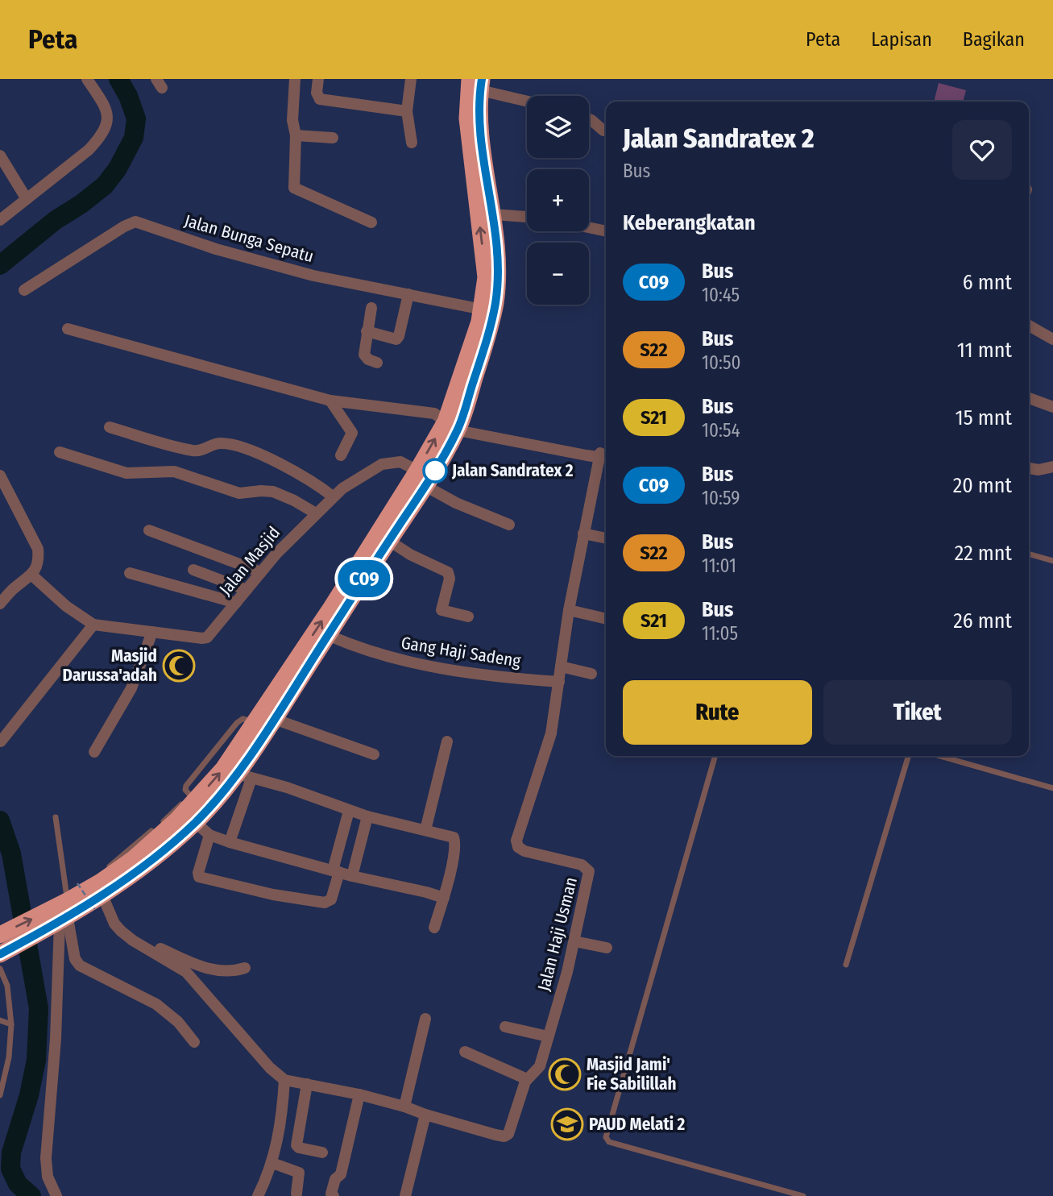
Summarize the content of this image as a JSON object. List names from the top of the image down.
{
  "streets": {
    "street": [
      "Jalan Bunga Sepatu",
      "Jalan Masjid",
      "Gang Haji Sadeng",
      "Jalan Haji Usman"
    ]
  },
  "crossings": [
    ["Gang Haji Sadeng", "Jalan Haji Usman"]
  ],
  "places": {
    "other": ["Jalan Sandratex 2"],
    "mosque": ["Masjid Darussa'adah", "Masjid Jami' Fie Sabilillah"],
    "school or university": ["PAUD Melati 2"]
  },
  "lines": ["bus line C09"],
  "page": {
    "header": "Peta",
    "nav": ["Peta", "Lapisan", "Bagikan"],
    "on_map": "C09",
    "map_buttons": ["+", "−"],
    "heading": [
      ["Jalan Sandratex 2", "Bus"],
      "Keberangkatan"
    ],
    "list": [
      {
        "mark": "C09",
        "name": "Bus",
        "note": "10:45",
        "value": "6 mnt"
      },
      {
        "mark": "S22",
        "name": "Bus",
        "note": "10:50",
        "value": "11 mnt"
      },
      {
        "mark": "S21",
        "name": "Bus",
        "note": "10:54",
        "value": "15 mnt"
      },
      {
        "mark": "C09",
        "name": "Bus",
        "note": "10:59",
        "value": "20 mnt"
      },
      {
        "mark": "S22",
        "name": "Bus",
        "note": "11:01",
        "value": "22 mnt"
      },
      {
        "mark": "S21",
        "name": "Bus",
        "note": "11:05",
        "value": "26 mnt"
      }
    ],
    "buttons": ["Rute", "Tiket"]
  }
}
